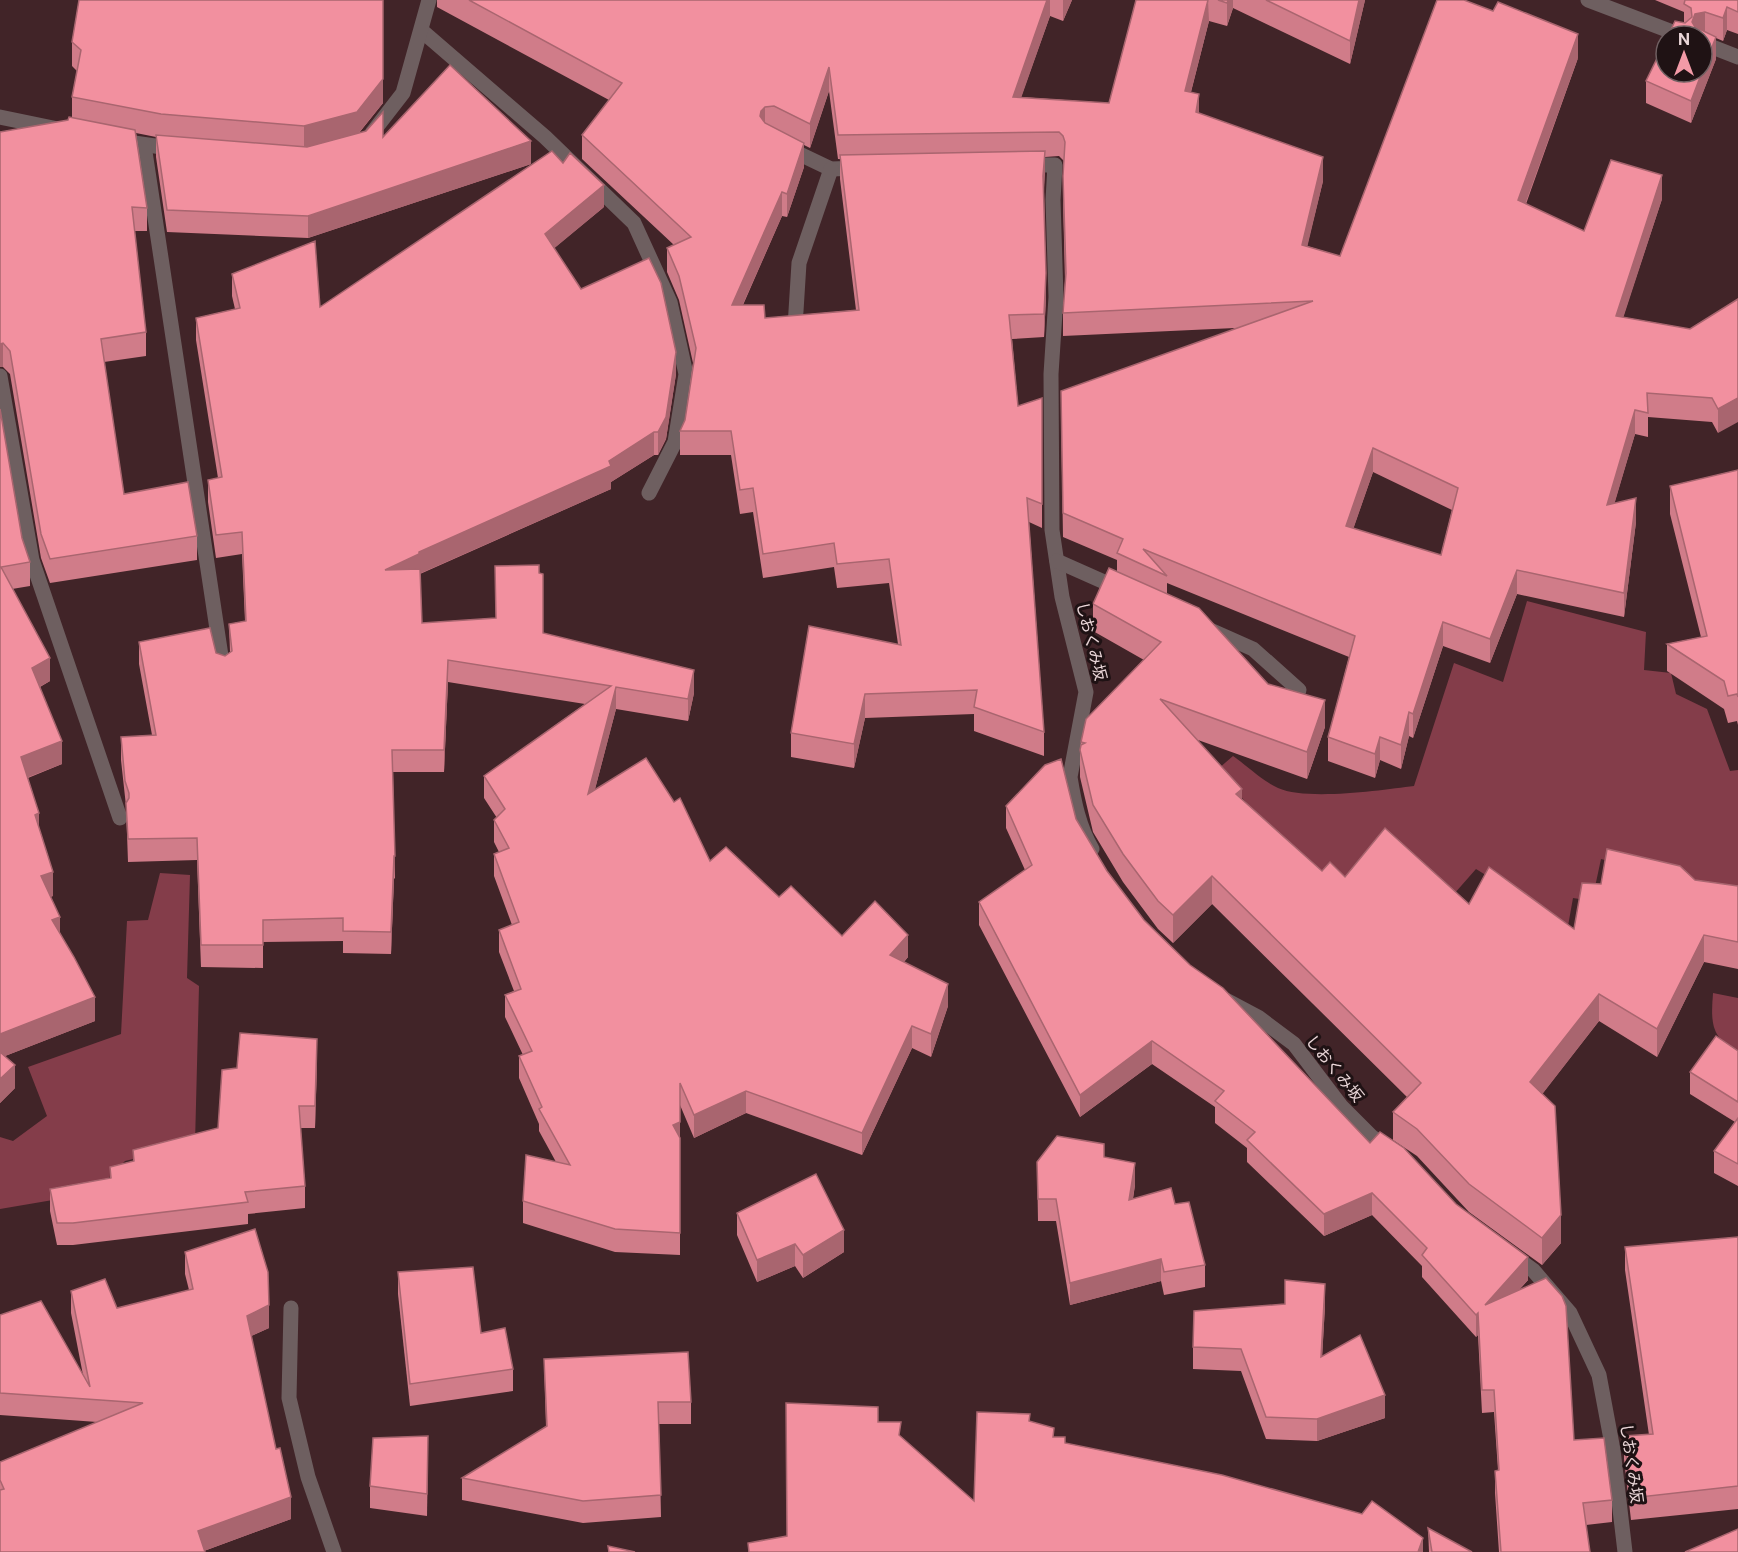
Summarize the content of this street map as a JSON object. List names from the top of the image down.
{
  "streets": {
    "street": ["しおくみ坂"]
  },
  "north": "top"
}
